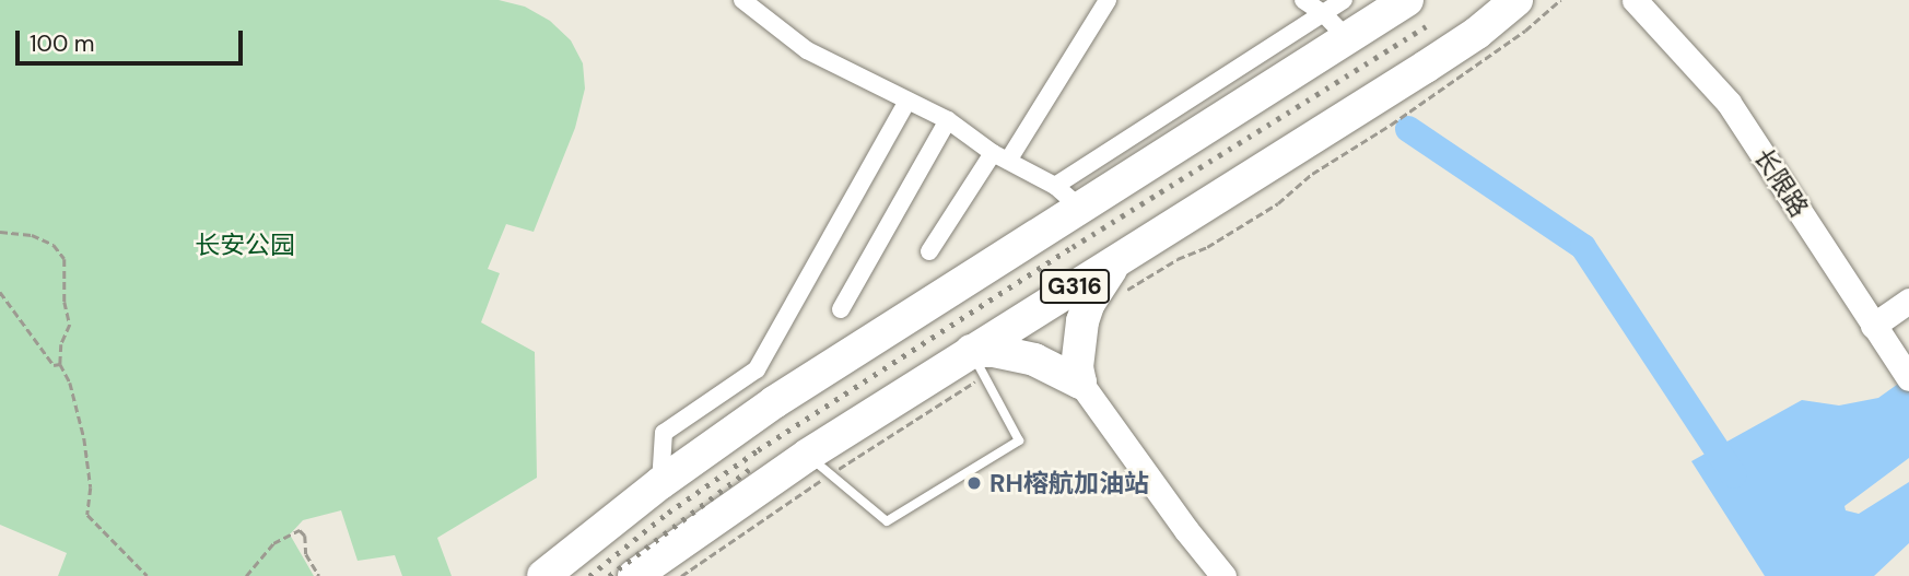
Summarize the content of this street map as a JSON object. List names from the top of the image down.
{
  "streets": {
    "highway": ["G316"],
    "street": ["长限路"]
  },
  "parks": ["长安公园"],
  "places": ["RH榕航加油站"],
  "scale_bar": "100 m"
}
